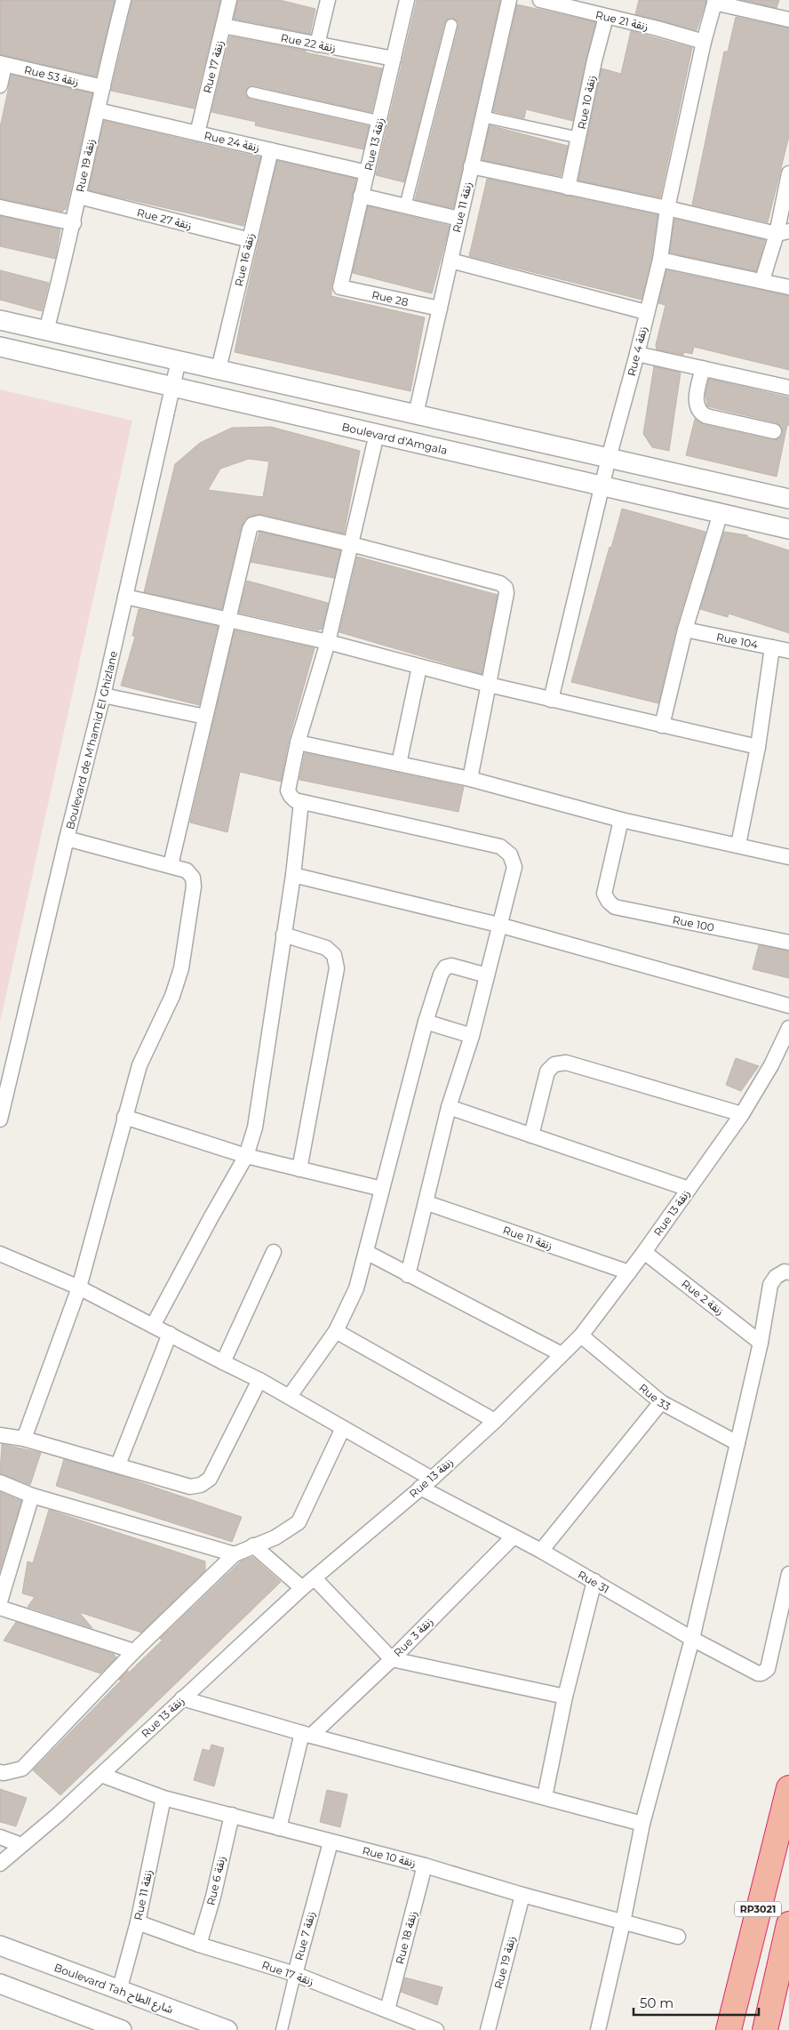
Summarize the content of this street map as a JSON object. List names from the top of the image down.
{
  "streets": {
    "highway": ["RP3021"],
    "street": [
      "Rue 21 زنقة",
      "Rue 22 زنقة",
      "Rue 17 زنقة",
      "Rue 53 زنقة",
      "Rue 10 زنقة",
      "Rue 24 زنقة",
      "Rue 13 زنقة",
      "Rue 19 زنقة",
      "Rue 11 زنقة",
      "Rue 27 زنقة",
      "Rue 16 زنقة",
      "Rue 28",
      "Rue 4 زنقة",
      "Boulevard d'Amgala",
      "Rue 104",
      "Boulevard de M'hamid El Ghizlane",
      "Rue 100",
      "Rue 2 زنقة",
      "Rue 33",
      "Rue 31",
      "Rue 3 زنقة",
      "Rue 6 زنقة",
      "Rue 7 زنقة",
      "Rue 18 زنقة",
      "Boulevard Tah شارع الطاح"
    ]
  },
  "crossings": [
    ["Rue 21 زنقة", "Rue 10 زنقة"],
    ["Rue 21 زنقة", "Rue 4 زنقة"],
    ["Rue 22 زنقة", "Rue 17 زنقة"],
    ["Rue 22 زنقة", "Rue 13 زنقة"],
    ["Rue 17 زنقة", "Rue 24 زنقة"],
    ["Rue 17 زنقة", "Rue 11 زنقة"],
    ["Rue 17 زنقة", "Rue 6 زنقة"],
    ["Rue 17 زنقة", "Rue 7 زنقة"],
    ["Rue 17 زنقة", "Rue 18 زنقة"],
    ["Rue 53 زنقة", "Rue 19 زنقة"],
    ["Rue 10 زنقة", "Rue 13 زنقة"],
    ["Rue 10 زنقة", "Rue 19 زنقة"],
    ["Rue 10 زنقة", "Rue 11 زنقة"],
    ["Rue 10 زنقة", "Rue 6 زنقة"],
    ["Rue 10 زنقة", "Rue 7 زنقة"],
    ["Rue 10 زنقة", "Rue 18 زنقة"],
    ["Rue 24 زنقة", "Rue 13 زنقة"],
    ["Rue 24 زنقة", "Rue 19 زنقة"],
    ["Rue 24 زنقة", "Rue 16 زنقة"],
    ["Rue 13 زنقة", "Rue 11 زنقة"],
    ["Rue 13 زنقة", "Rue 28"],
    ["Rue 13 زنقة", "Rue 2 زنقة"],
    ["Rue 13 زنقة", "Rue 33"],
    ["Rue 13 زنقة", "Rue 31"],
    ["Rue 19 زنقة", "Rue 27 زنقة"],
    ["Rue 11 زنقة", "Rue 28"],
    ["Rue 11 زنقة", "Boulevard Tah شارع الطاح"],
    ["Rue 27 زنقة", "Rue 16 زنقة"],
    ["Rue 4 زنقة", "Boulevard d'Amgala"],
    ["Boulevard d'Amgala", "Boulevard de M'hamid El Ghizlane"],
    ["Rue 31", "Rue 3 زنقة"]
  ],
  "scale_bar": "50 m"
}
